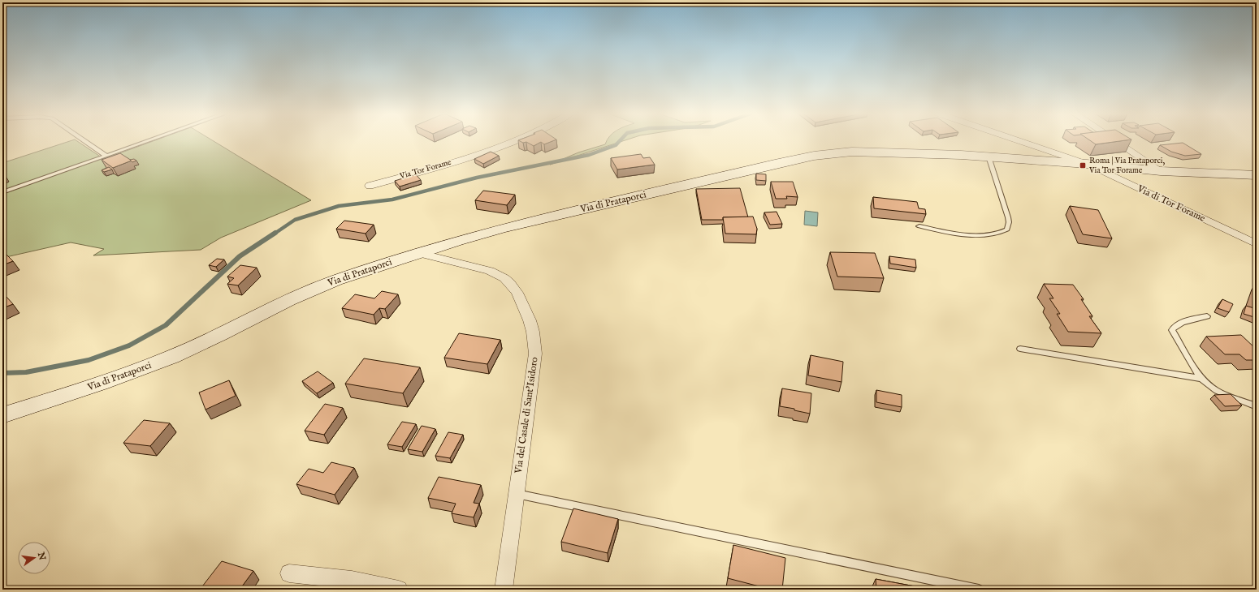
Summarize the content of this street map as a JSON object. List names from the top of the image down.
{
  "streets": {
    "street": [
      "Via Tor Forame",
      "Via di Prataporci",
      "Via di Tor Forame",
      "Via del Casale di Sant'Isidoro"
    ]
  },
  "crossings": [
    ["Via di Prataporci", "Via di Tor Forame"],
    ["Via di Prataporci", "Via del Casale di Sant'Isidoro"]
  ],
  "places": {
    "transit": ["Roma | Via Prataporci, Via Tor Forame"]
  },
  "north": "right"
}
